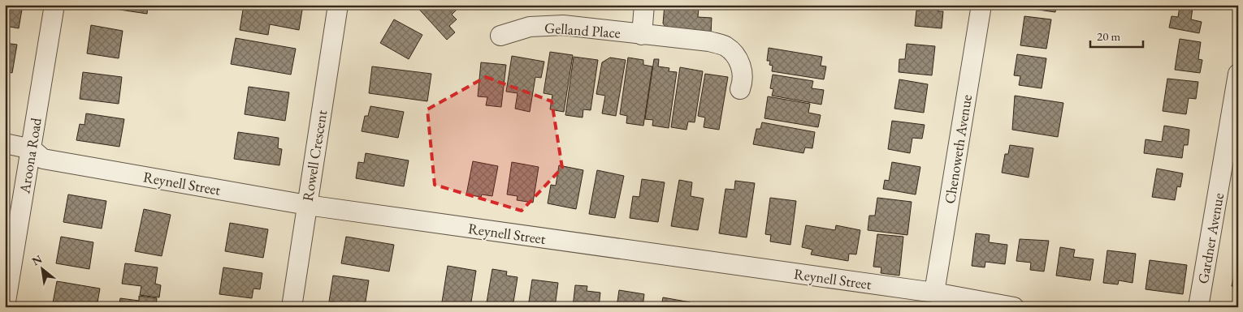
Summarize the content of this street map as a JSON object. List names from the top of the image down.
{
  "streets": {
    "street": [
      "Gelland Place",
      "Chenoweth Avenue",
      "Aroona Road",
      "Rowell Crescent",
      "Reynell Street",
      "Gardner Avenue"
    ]
  },
  "crossings": [
    ["Chenoweth Avenue", "Reynell Street"],
    ["Aroona Road", "Reynell Street"],
    ["Rowell Crescent", "Reynell Street"]
  ],
  "scale_bar": "20 m",
  "north": "top left"
}
